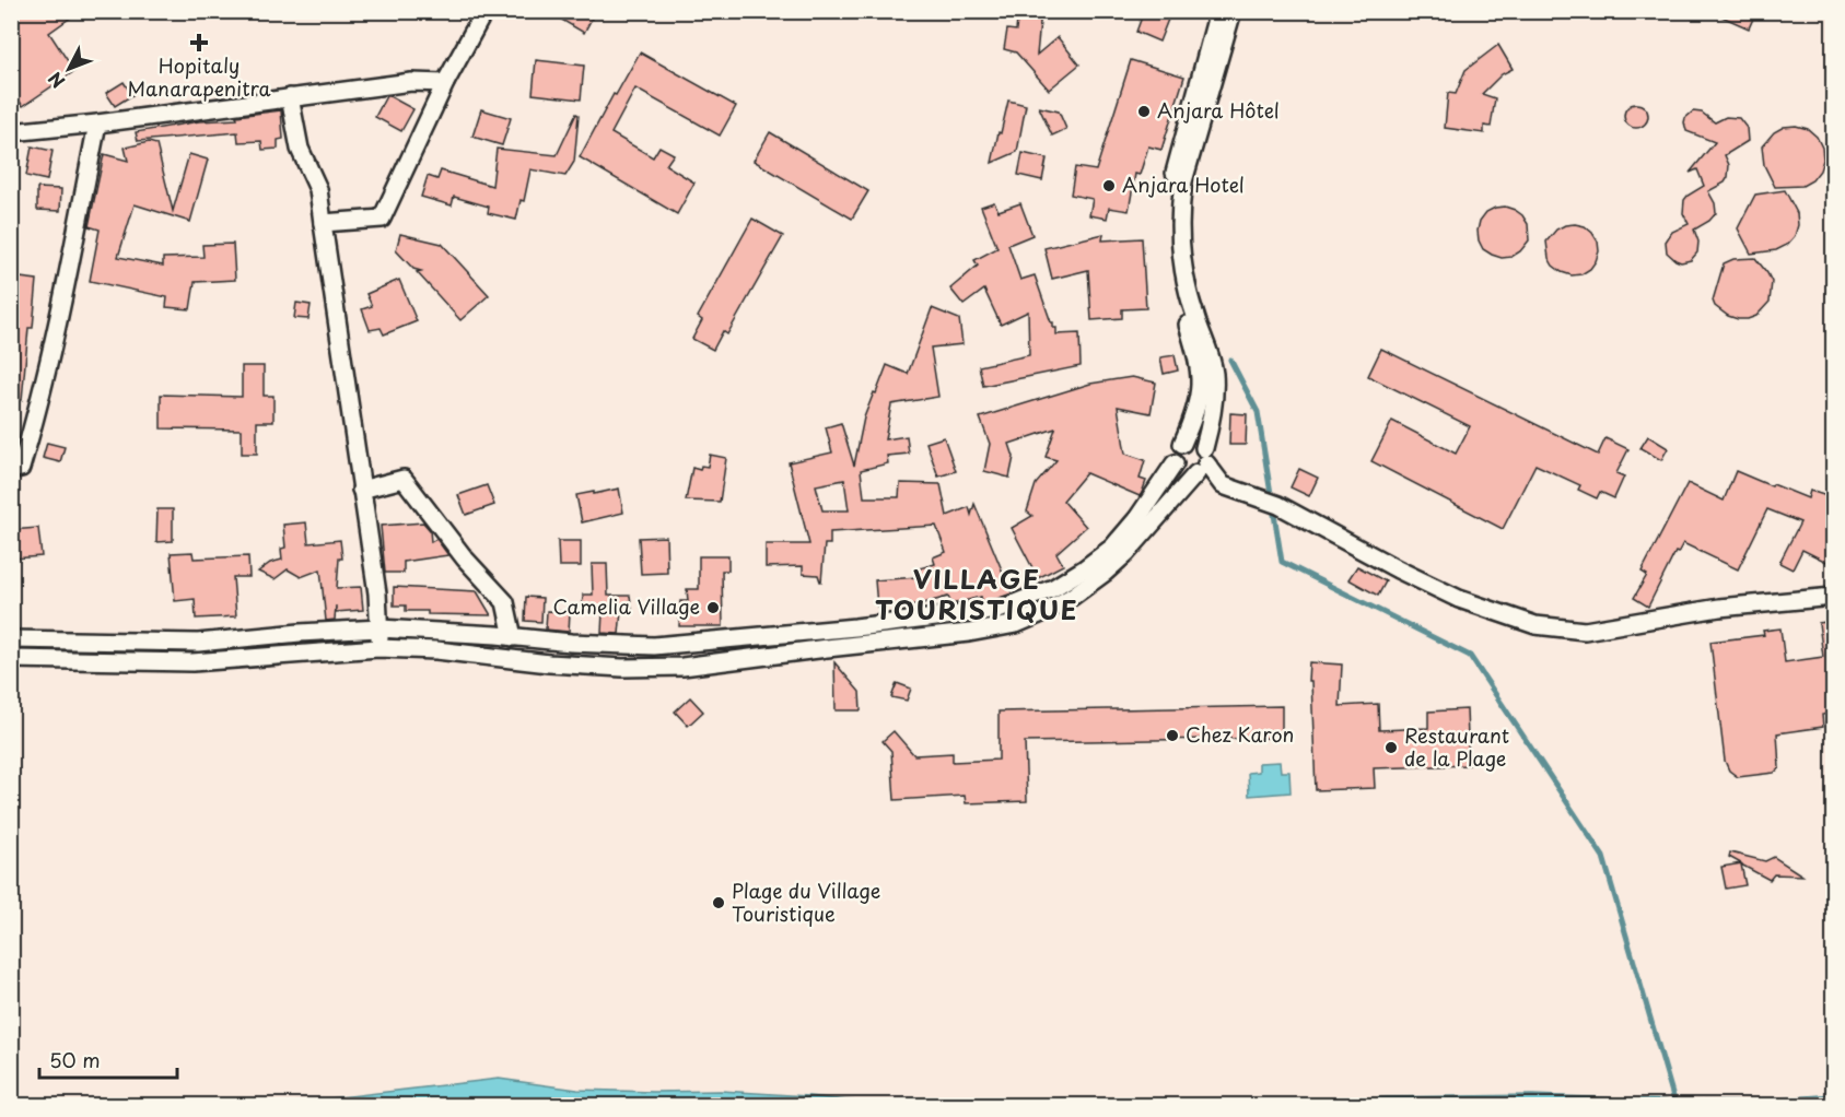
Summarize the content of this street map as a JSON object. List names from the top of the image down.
{
  "districts": ["VILLAGE TOURISTIQUE"],
  "places": {
    "health": ["Hopitaly Manarapenitra"],
    "other": [
      "Anjara Hôtel",
      "Anjara Hotel",
      "Camelia Village",
      "Chez Karon",
      "Restaurant de la Plage",
      "Plage du Village Touristique"
    ]
  },
  "scale_bar": "50 m",
  "north": "bottom left"
}
